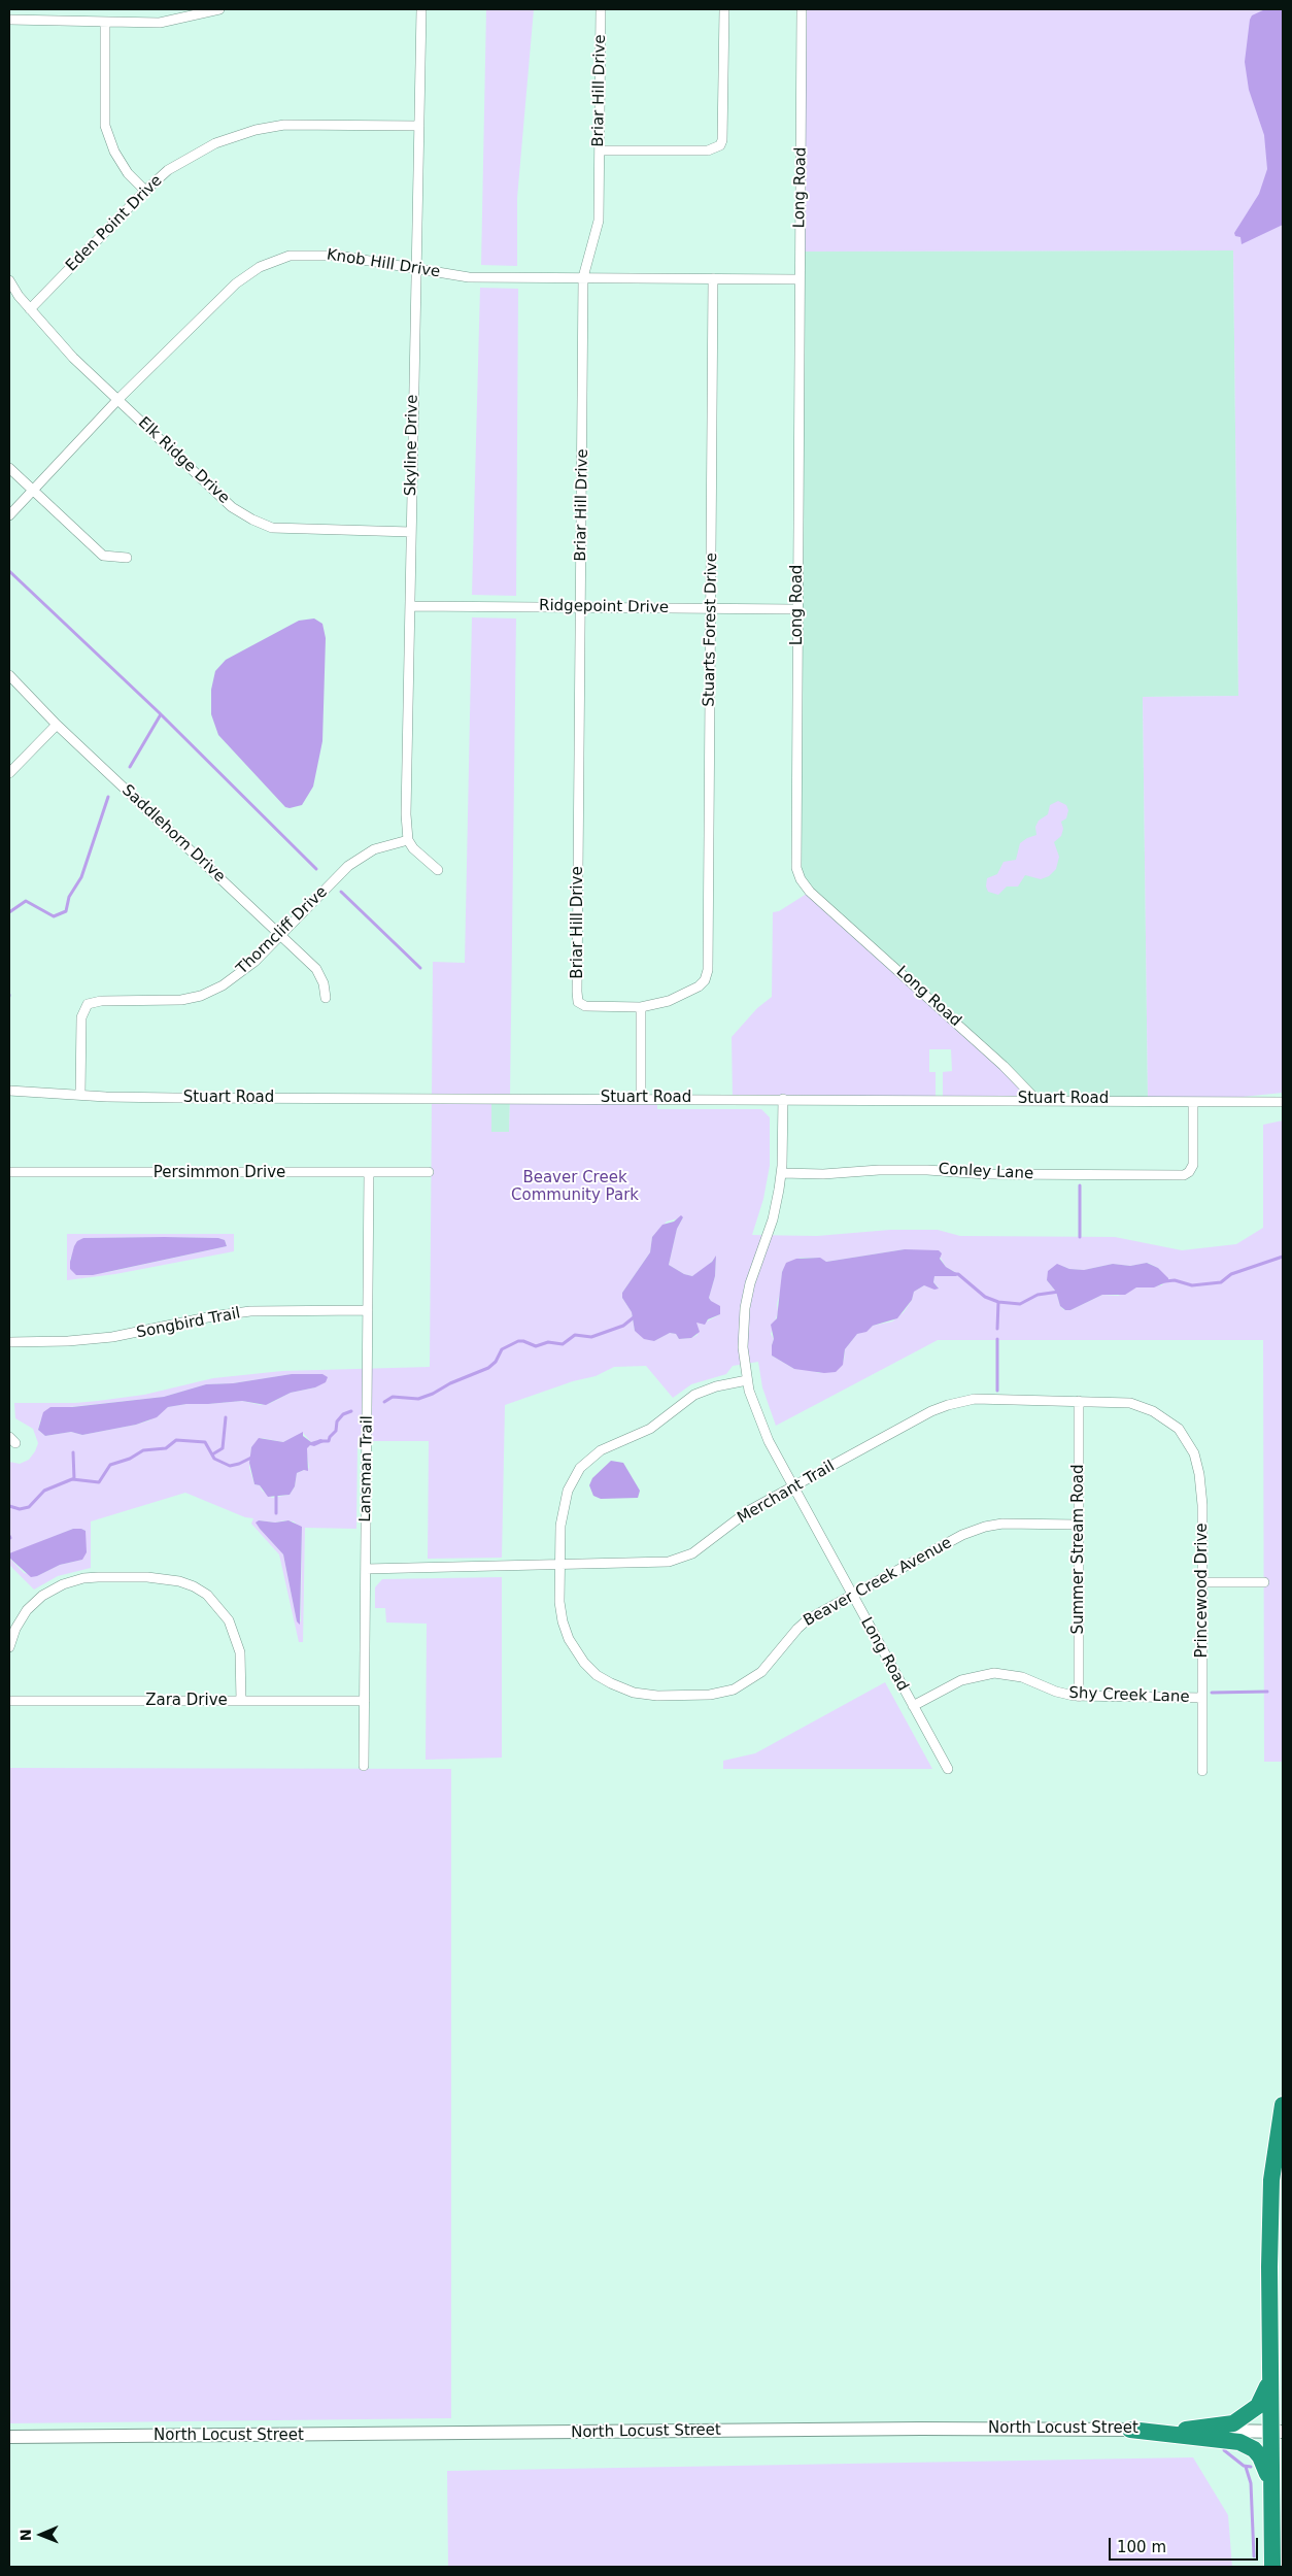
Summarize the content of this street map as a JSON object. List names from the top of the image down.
{
  "streets": {
    "main road": ["North Locust Street"],
    "street": [
      "Briar Hill Drive",
      "Long Road",
      "Eden Point Drive",
      "Knob Hill Drive",
      "Skyline Drive",
      "Elk Ridge Drive",
      "Ridgepoint Drive",
      "Stuarts Forest Drive",
      "Saddlehorn Drive",
      "Thorncliff Drive",
      "Stuart Road",
      "Conley Lane",
      "Persimmon Drive",
      "Songbird Trail",
      "Lansman Trail",
      "Merchant Trail",
      "Summer Stream Road",
      "Beaver Creek Avenue",
      "Princewood Drive",
      "Shy Creek Lane",
      "Zara Drive"
    ]
  },
  "crossings": [
    ["Briar Hill Drive", "Knob Hill Drive"],
    ["Briar Hill Drive", "Ridgepoint Drive"],
    ["Briar Hill Drive", "Stuarts Forest Drive"],
    ["Long Road", "Knob Hill Drive"],
    ["Long Road", "Ridgepoint Drive"],
    ["Long Road", "Stuart Road"],
    ["Long Road", "Conley Lane"],
    ["Long Road", "Merchant Trail"],
    ["Long Road", "Beaver Creek Avenue"],
    ["Long Road", "Shy Creek Lane"],
    ["Eden Point Drive", "Skyline Drive"],
    ["Eden Point Drive", "Elk Ridge Drive"],
    ["Knob Hill Drive", "Skyline Drive"],
    ["Knob Hill Drive", "Elk Ridge Drive"],
    ["Knob Hill Drive", "Stuarts Forest Drive"],
    ["Skyline Drive", "Elk Ridge Drive"],
    ["Skyline Drive", "Ridgepoint Drive"],
    ["Skyline Drive", "Thorncliff Drive"],
    ["Ridgepoint Drive", "Stuarts Forest Drive"],
    ["Saddlehorn Drive", "Thorncliff Drive"],
    ["Thorncliff Drive", "Stuart Road"],
    ["Stuart Road", "Conley Lane"],
    ["Persimmon Drive", "Lansman Trail"],
    ["Songbird Trail", "Lansman Trail"],
    ["Lansman Trail", "Merchant Trail"],
    ["Lansman Trail", "Zara Drive"],
    ["Merchant Trail", "Summer Stream Road"],
    ["Merchant Trail", "Beaver Creek Avenue"],
    ["Merchant Trail", "Princewood Drive"],
    ["Summer Stream Road", "Beaver Creek Avenue"],
    ["Summer Stream Road", "Shy Creek Lane"],
    ["Princewood Drive", "Shy Creek Lane"]
  ],
  "parks": ["Beaver Creek Community Park"],
  "scale_bar": "100 m",
  "north": "left"
}
